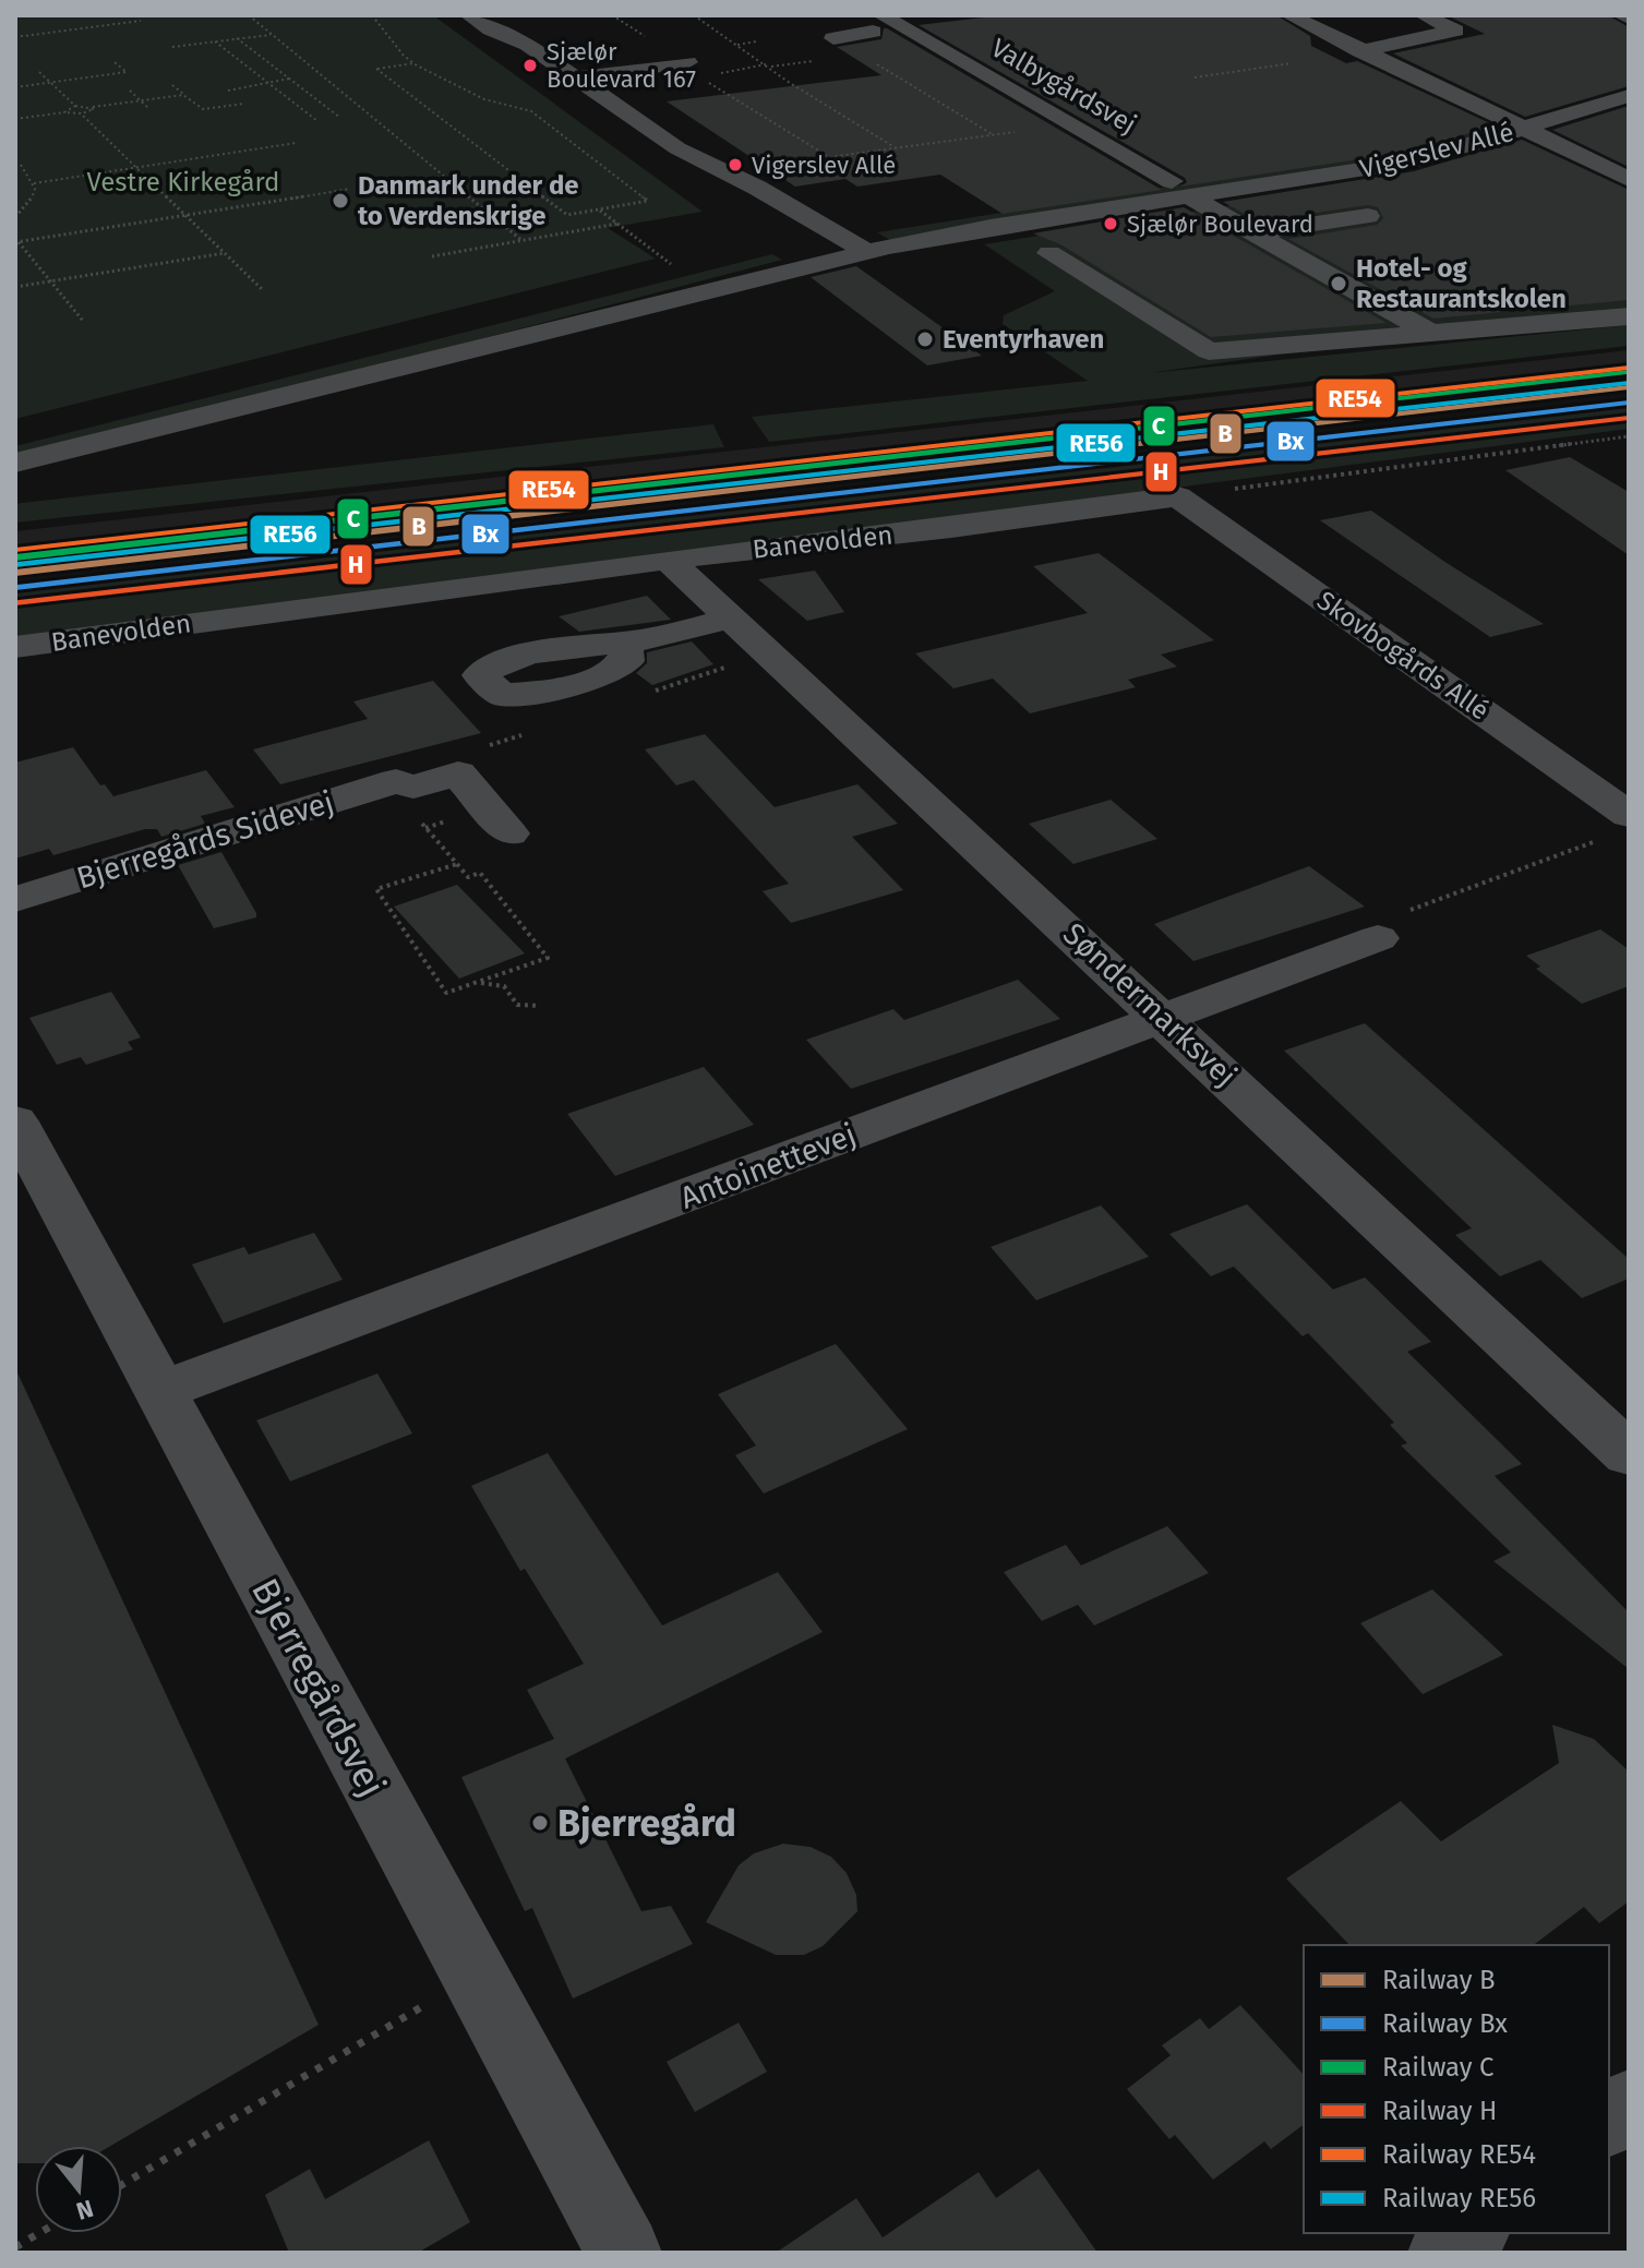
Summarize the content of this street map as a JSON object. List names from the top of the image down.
{
  "streets": {
    "street": [
      "Valbygårdsvej",
      "Vigerslev Allé",
      "Banevolden",
      "Skovbogårds Allé",
      "Bjerregårds Sidevej",
      "Søndermarksvej",
      "Antoinettevej",
      "Bjerregårdsvej"
    ]
  },
  "crossings": [
    ["Valbygårdsvej", "Vigerslev Allé"],
    ["Banevolden", "Skovbogårds Allé"],
    ["Banevolden", "Søndermarksvej"],
    ["Søndermarksvej", "Antoinettevej"],
    ["Antoinettevej", "Bjerregårdsvej"]
  ],
  "parks": ["Vestre Kirkegård"],
  "places": [
    "Sjælør Boulevard 167",
    "Vigerslev Allé",
    "Danmark under de to Verdenskrige",
    "Sjælør Boulevard",
    "Hotel- og Restaurantskolen",
    "Eventyrhaven",
    "Bjerregård"
  ],
  "lines": [
    "rail line RE54",
    "rail line C",
    "rail line RE56",
    "rail line B",
    "rail line Bx",
    "rail line H"
  ],
  "legend": [
    "Railway B",
    "Railway Bx",
    "Railway C",
    "Railway H",
    "Railway RE54",
    "Railway RE56"
  ],
  "north": "bottom"
}
